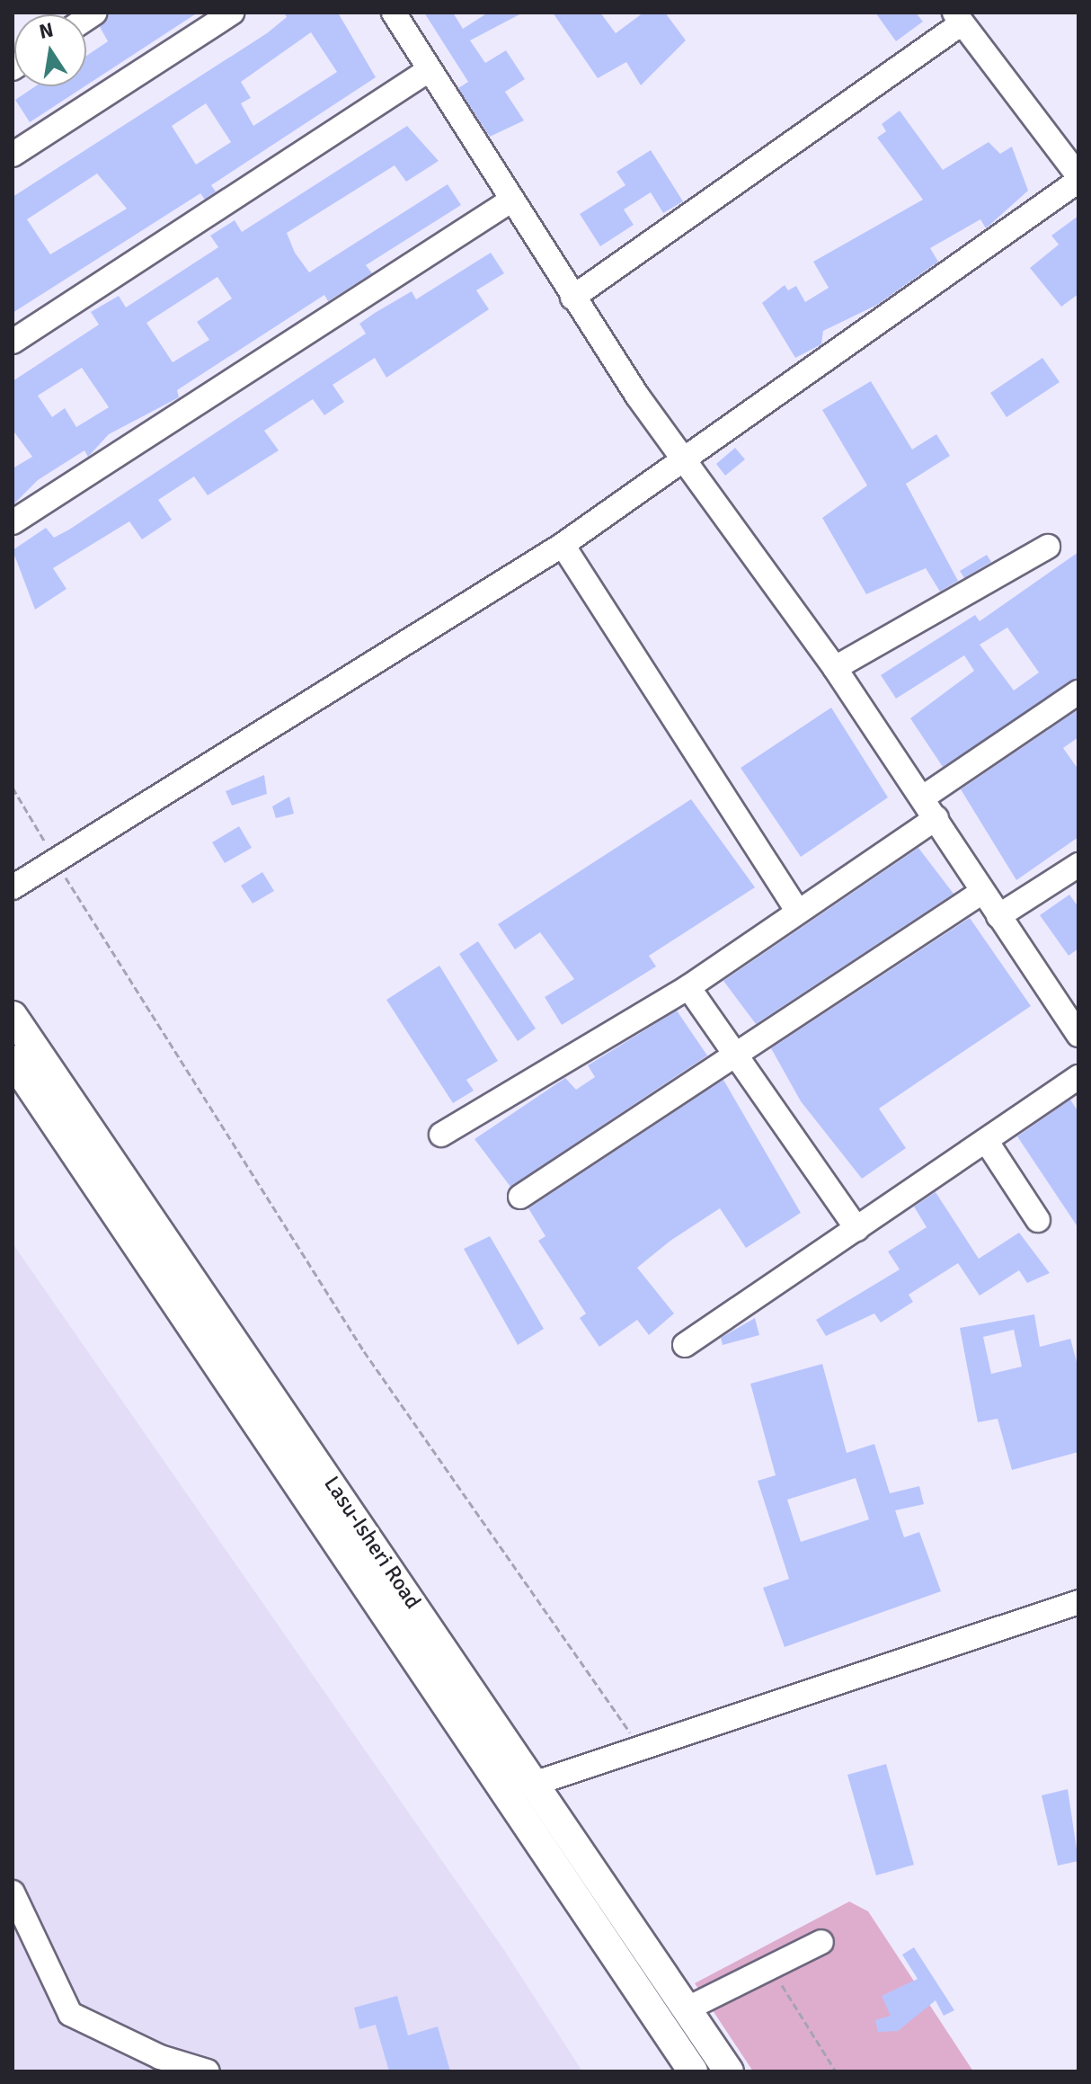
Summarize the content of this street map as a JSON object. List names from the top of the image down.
{
  "streets": {
    "main road": ["Lasu-Isheri Road"]
  },
  "north": "top"
}
